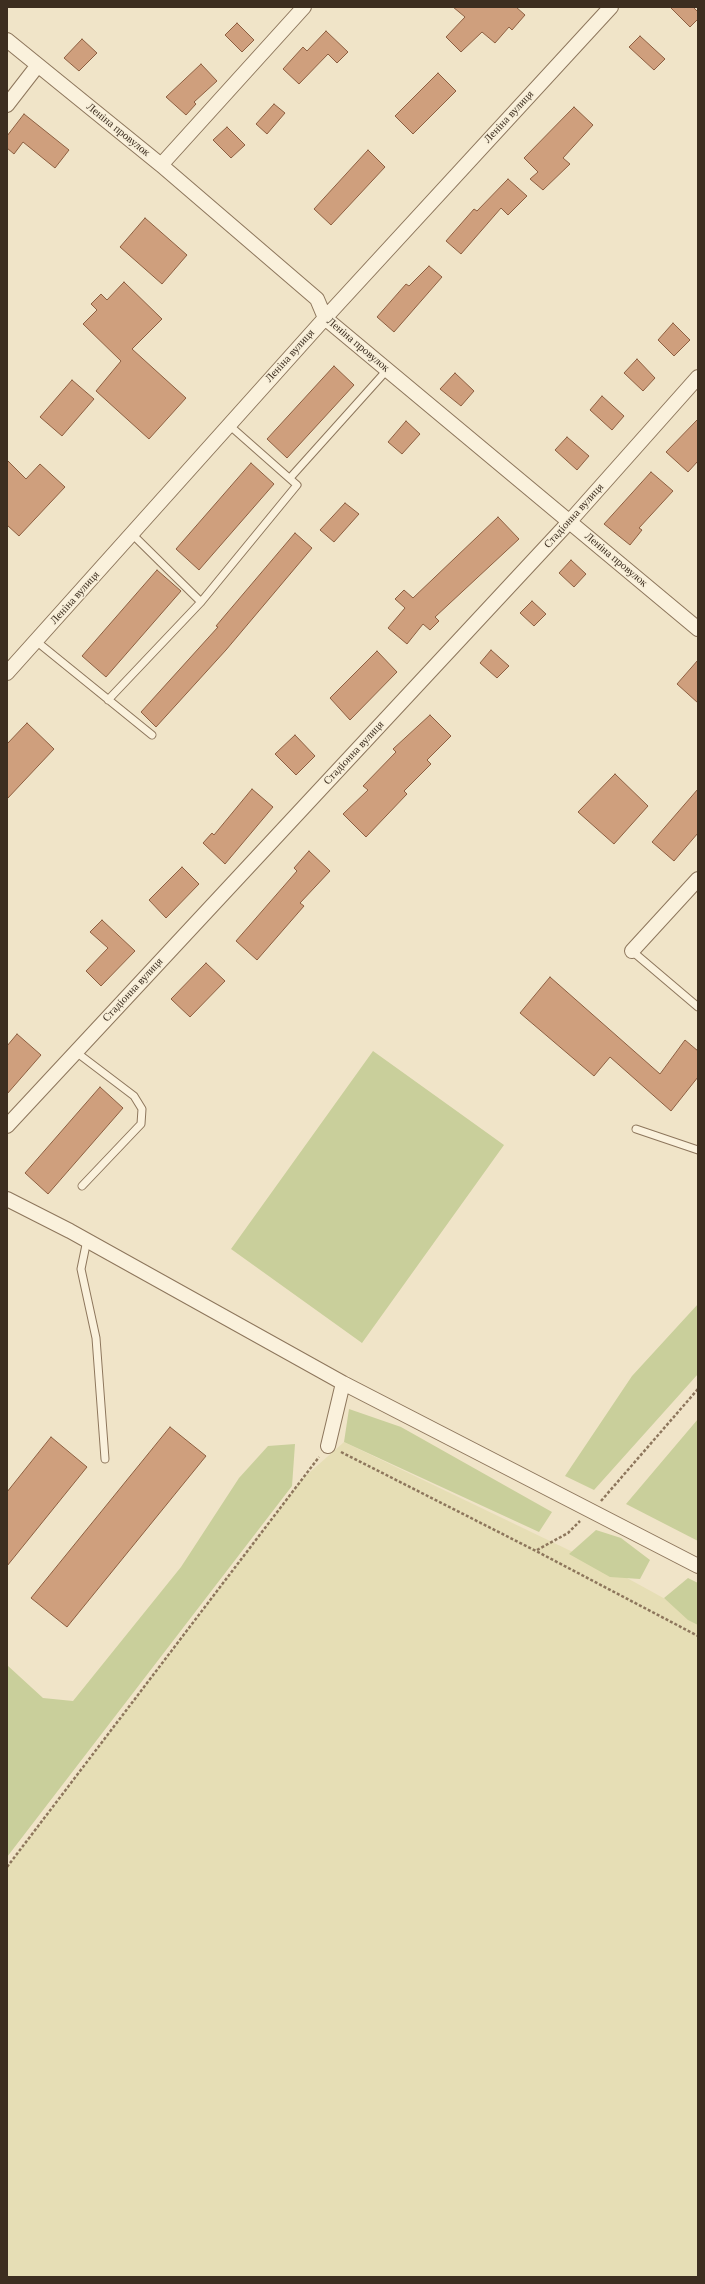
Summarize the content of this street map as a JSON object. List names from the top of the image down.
{
  "streets": {
    "street": ["Леніна вулиця", "Леніна провулок", "Стадіонна вулиця"]
  },
  "crossings": [
    ["Леніна вулиця", "Леніна провулок"],
    ["Леніна провулок", "Стадіонна вулиця"]
  ]
}
